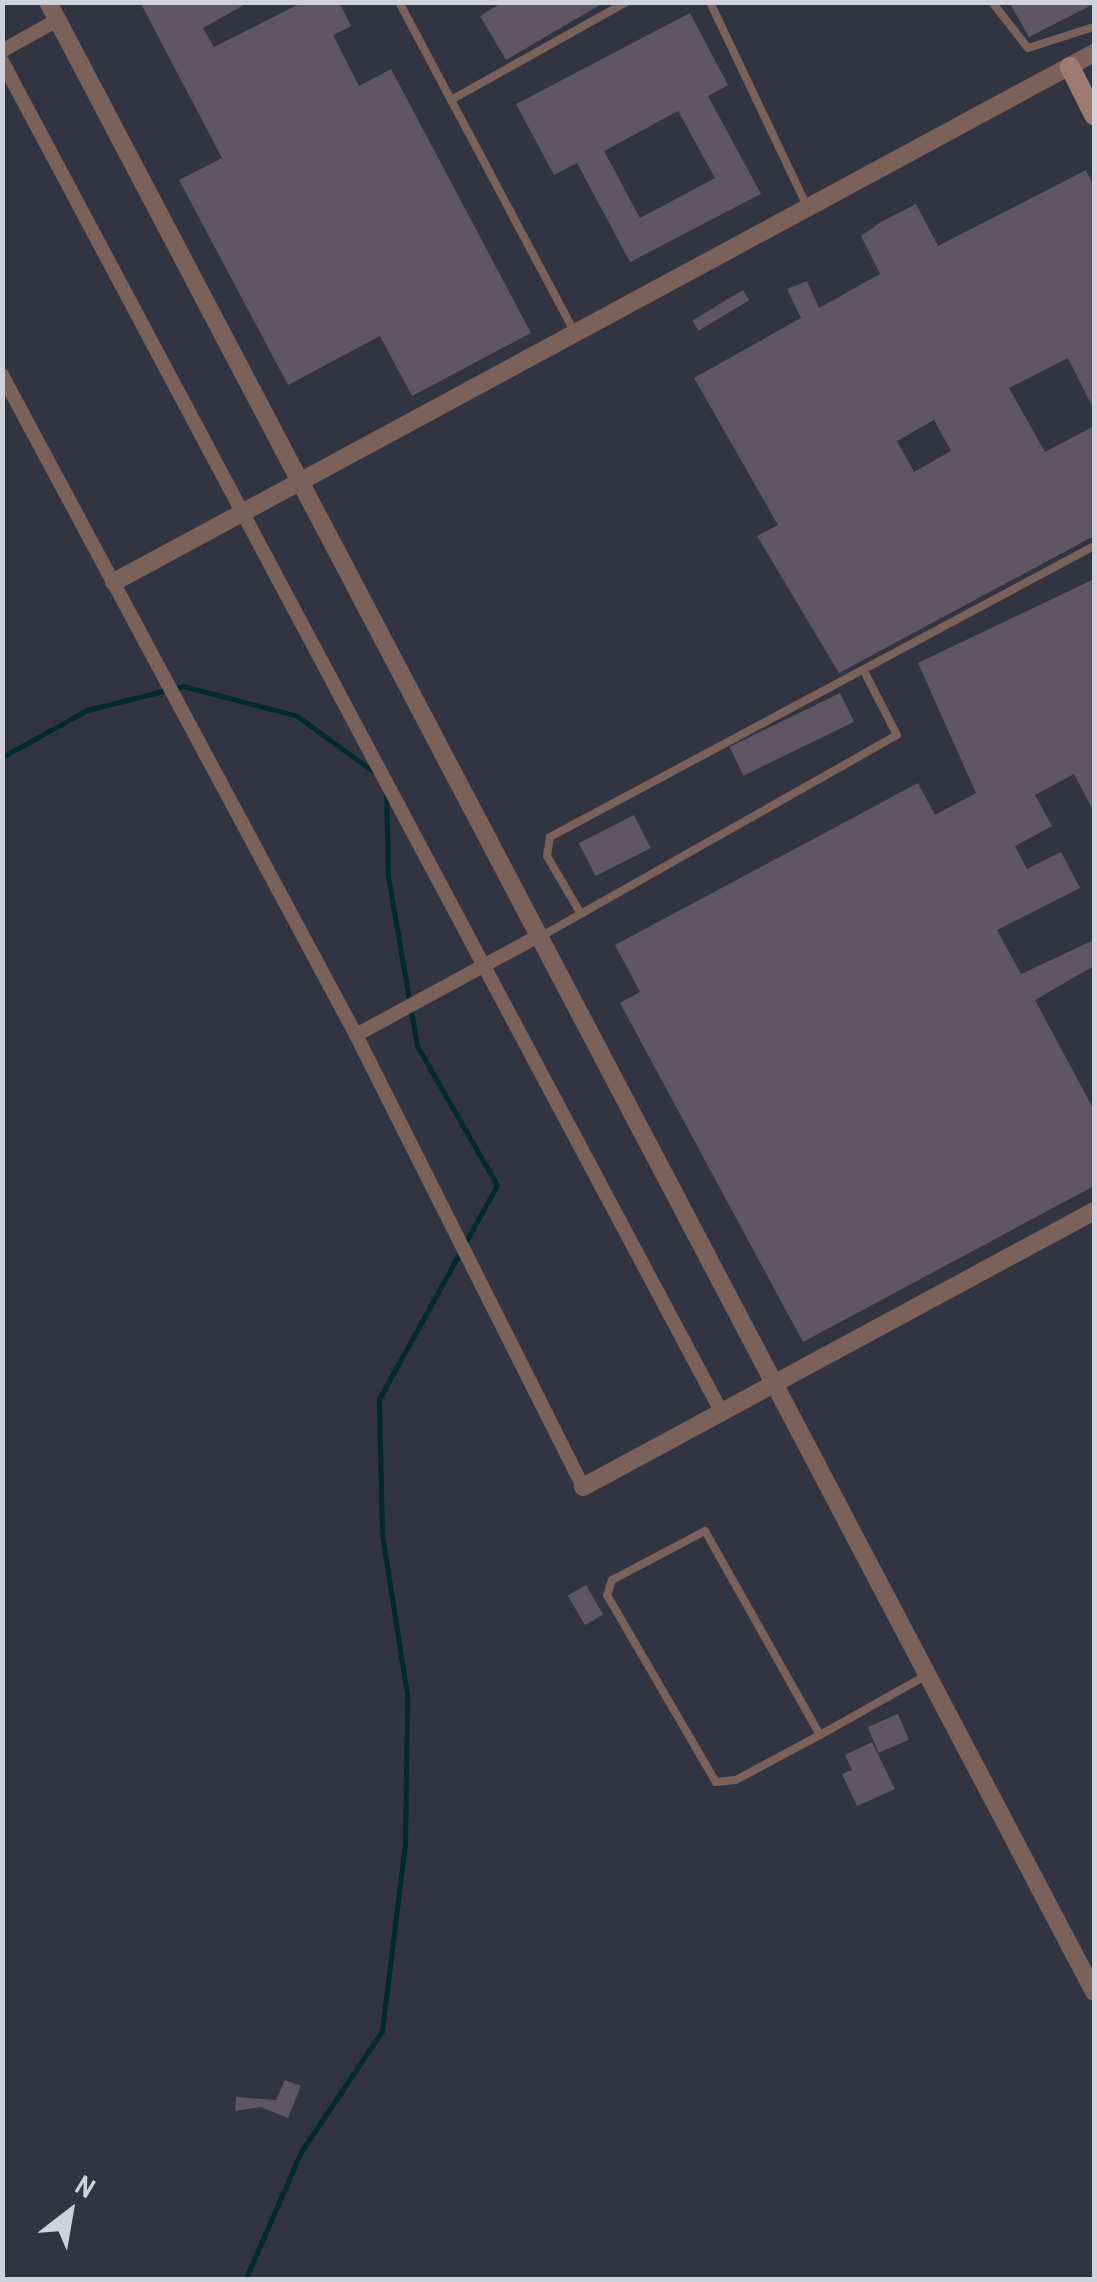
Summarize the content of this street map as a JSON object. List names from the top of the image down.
{
  "north": "top right"
}
